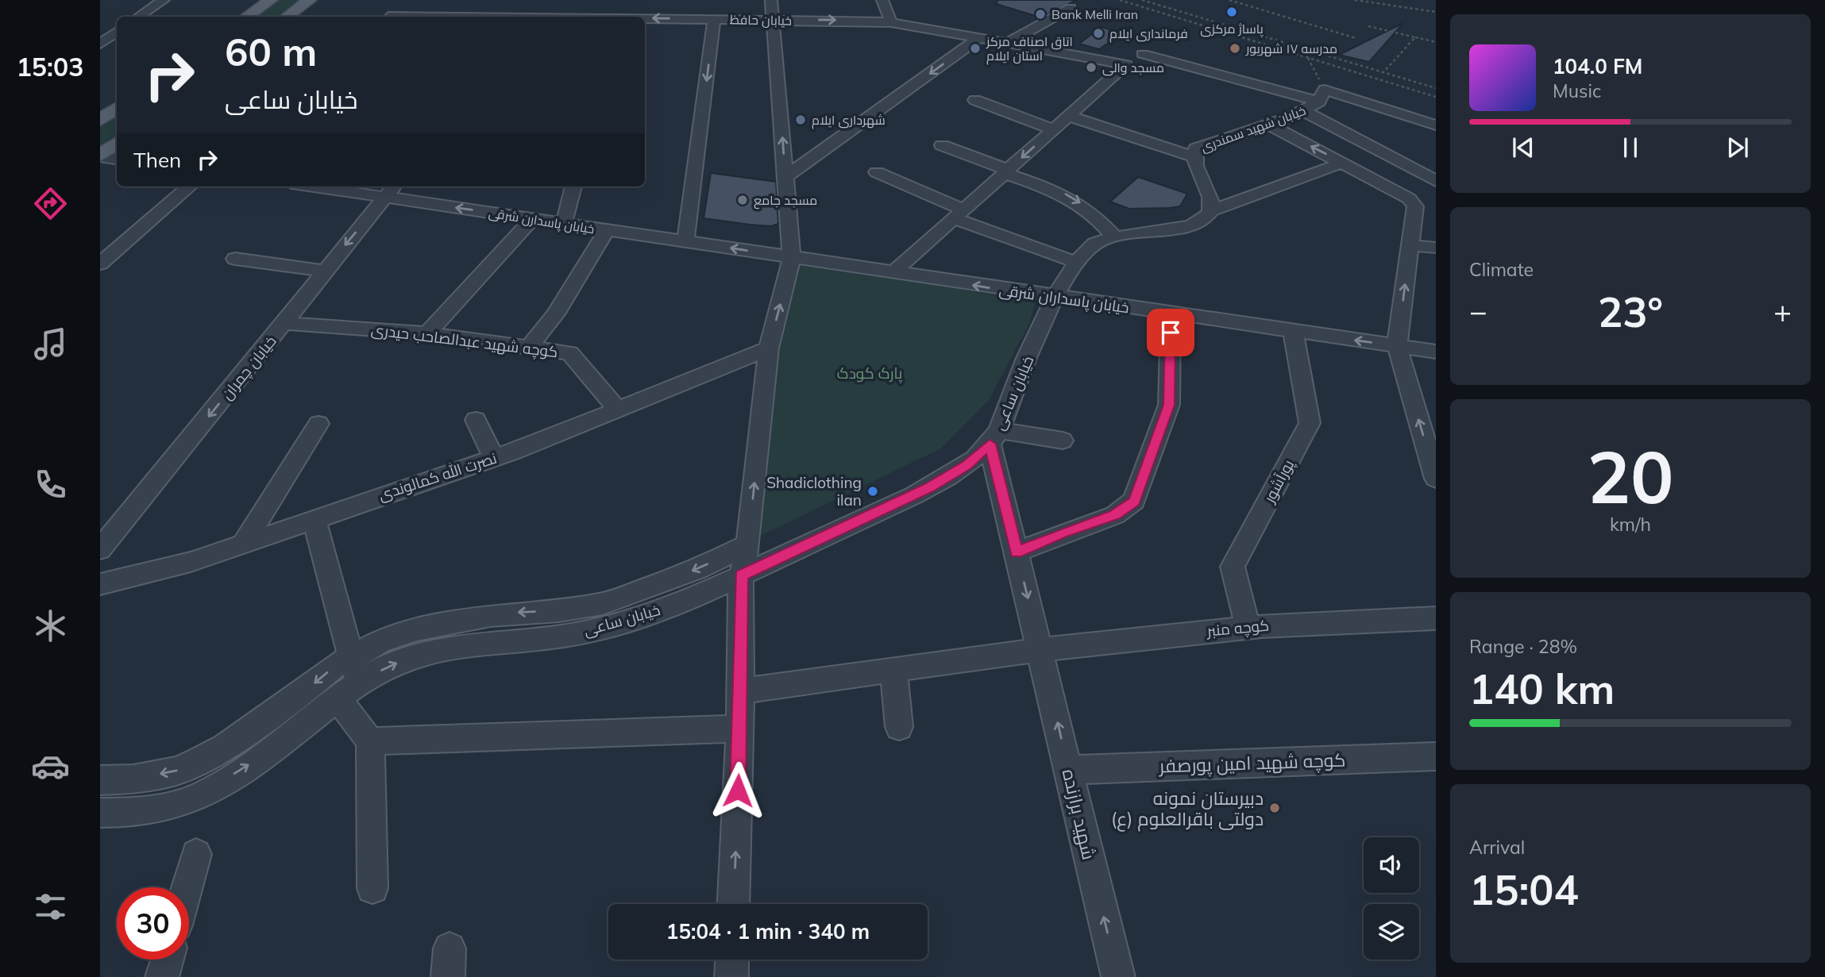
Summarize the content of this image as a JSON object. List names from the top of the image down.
{
  "streets": {
    "street": [
      "خیابان حافظ",
      "خیابان شهید سمندری",
      "خیابان پاسدارن شرقی",
      "خیابان پاسداران شرقی",
      "کوچه شهید عبدالصاحب حیدری",
      "خیابان چمران",
      "خیابان ساعی",
      "نصرت الله کمالوندی",
      "پورآشور",
      "کوچه منبر",
      "کوچه شهید امین پورصفر",
      "شهید برازنده"
    ]
  },
  "crossings": [
    ["خیابان پاسدارن شرقی", "خیابان پاسداران شرقی"],
    ["خیابان پاسدارن شرقی", "خیابان چمران"],
    ["خیابان پاسداران شرقی", "خیابان ساعی"],
    ["خیابان پاسداران شرقی", "پورآشور"],
    ["کوچه شهید عبدالصاحب حیدری", "خیابان چمران"],
    ["کوچه شهید عبدالصاحب حیدری", "نصرت الله کمالوندی"],
    ["خیابان ساعی", "شهید برازنده"],
    ["پورآشور", "کوچه منبر"],
    ["کوچه منبر", "شهید برازنده"],
    ["کوچه شهید امین پورصفر", "شهید برازنده"]
  ],
  "one_way": ["خیابان پاسدارن شرقی"],
  "parks": ["پارک کودک"],
  "places": [
    "پاساژ مرکزی",
    "Bank Melli Iran",
    "فرمانداری ایلام",
    "اتاق اصناف مرکز استان ایلام",
    "مدرسه ۱۷ شهریور",
    "مسجد والی",
    "شهرداری ایلام",
    "مسجد جامع",
    "Shadiclothing ilan",
    "دبیرستان نمونه دولتی باقرالعلوم (ع)"
  ],
  "page": {
    "tabs": "15:03",
    "turn": ["60 m", "خیابان ساعی"],
    "song": ["104.0 FM", "Music"],
    "then": "Then",
    "tile": [
      "Climate",
      ["20", "km/h"],
      ["Range · 28%", "140 km"],
      ["Arrival", "15:04"]
    ],
    "heat": ["−", "23°", "+"],
    "limit": "30",
    "trip": "15:04 · 1 min · 340 m"
  }
}
